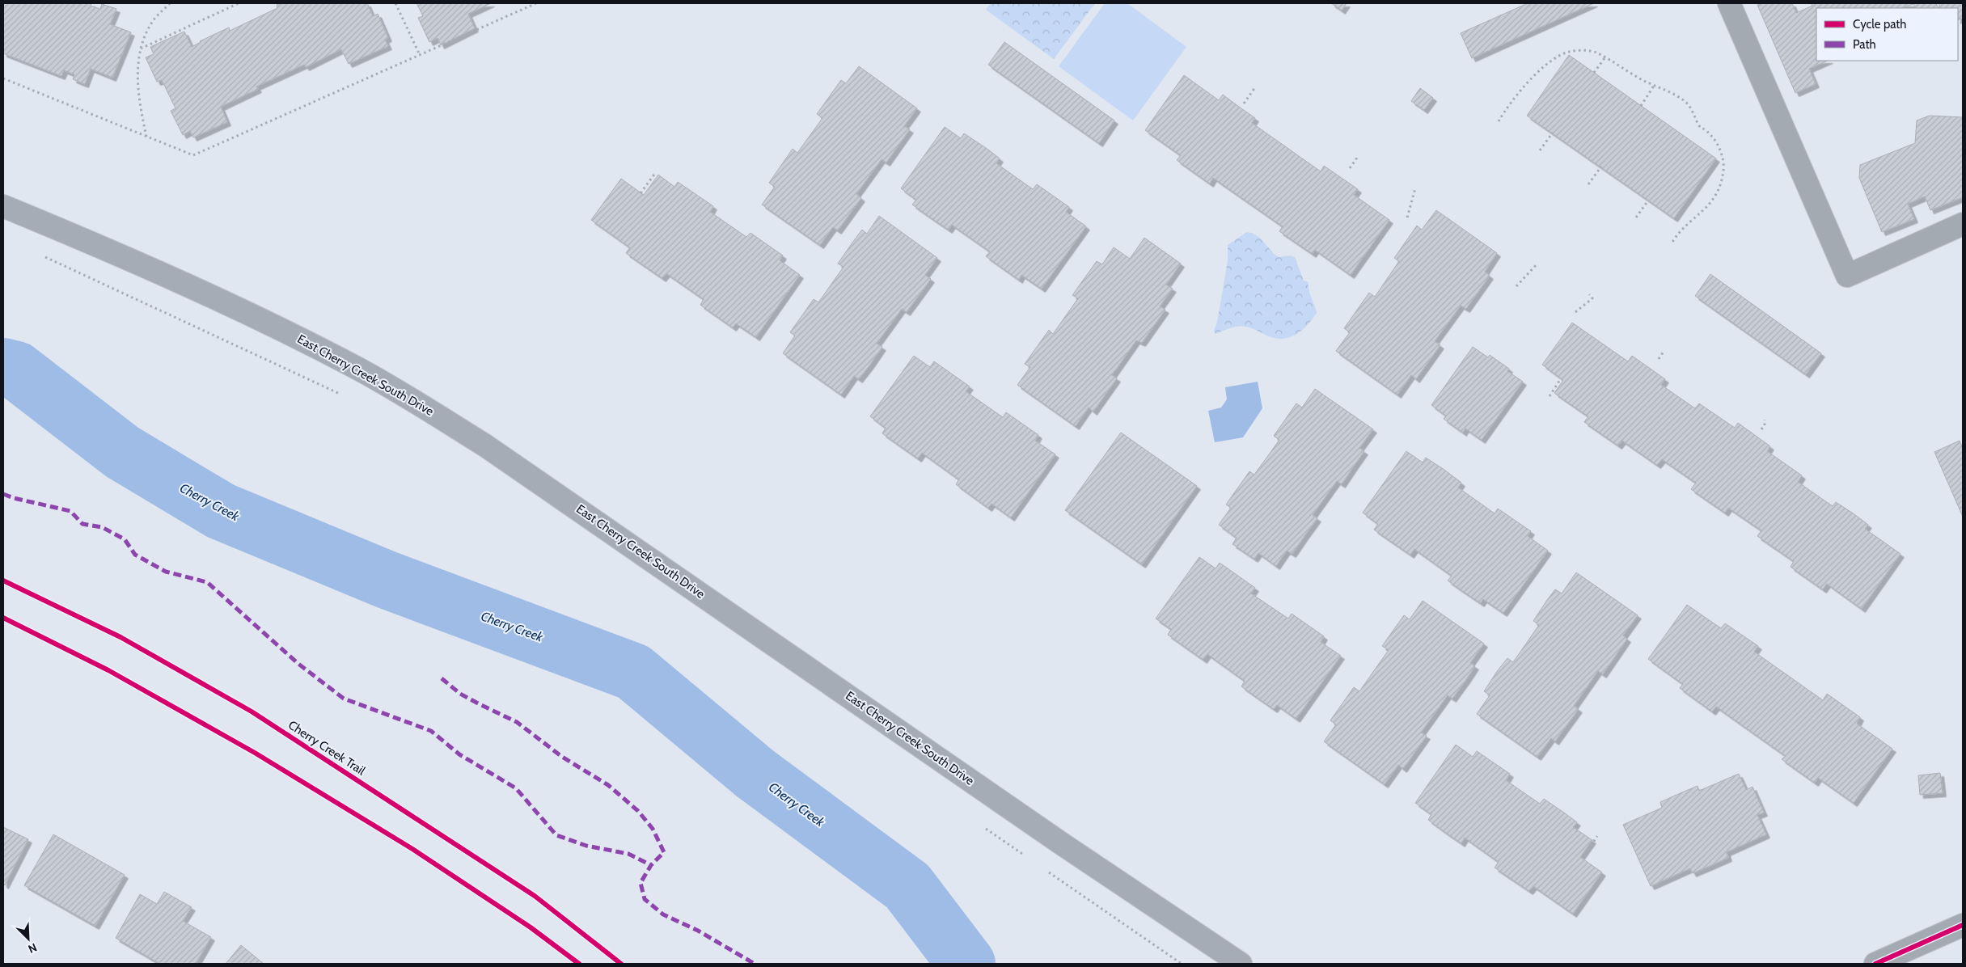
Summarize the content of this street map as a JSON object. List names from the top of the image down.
{
  "streets": {
    "main road": ["East Cherry Creek South Drive"],
    "cycle path": ["Cherry Creek Trail"]
  },
  "water": ["Cherry Creek"],
  "legend": ["Cycle path", "Path"],
  "north": "bottom right"
}
